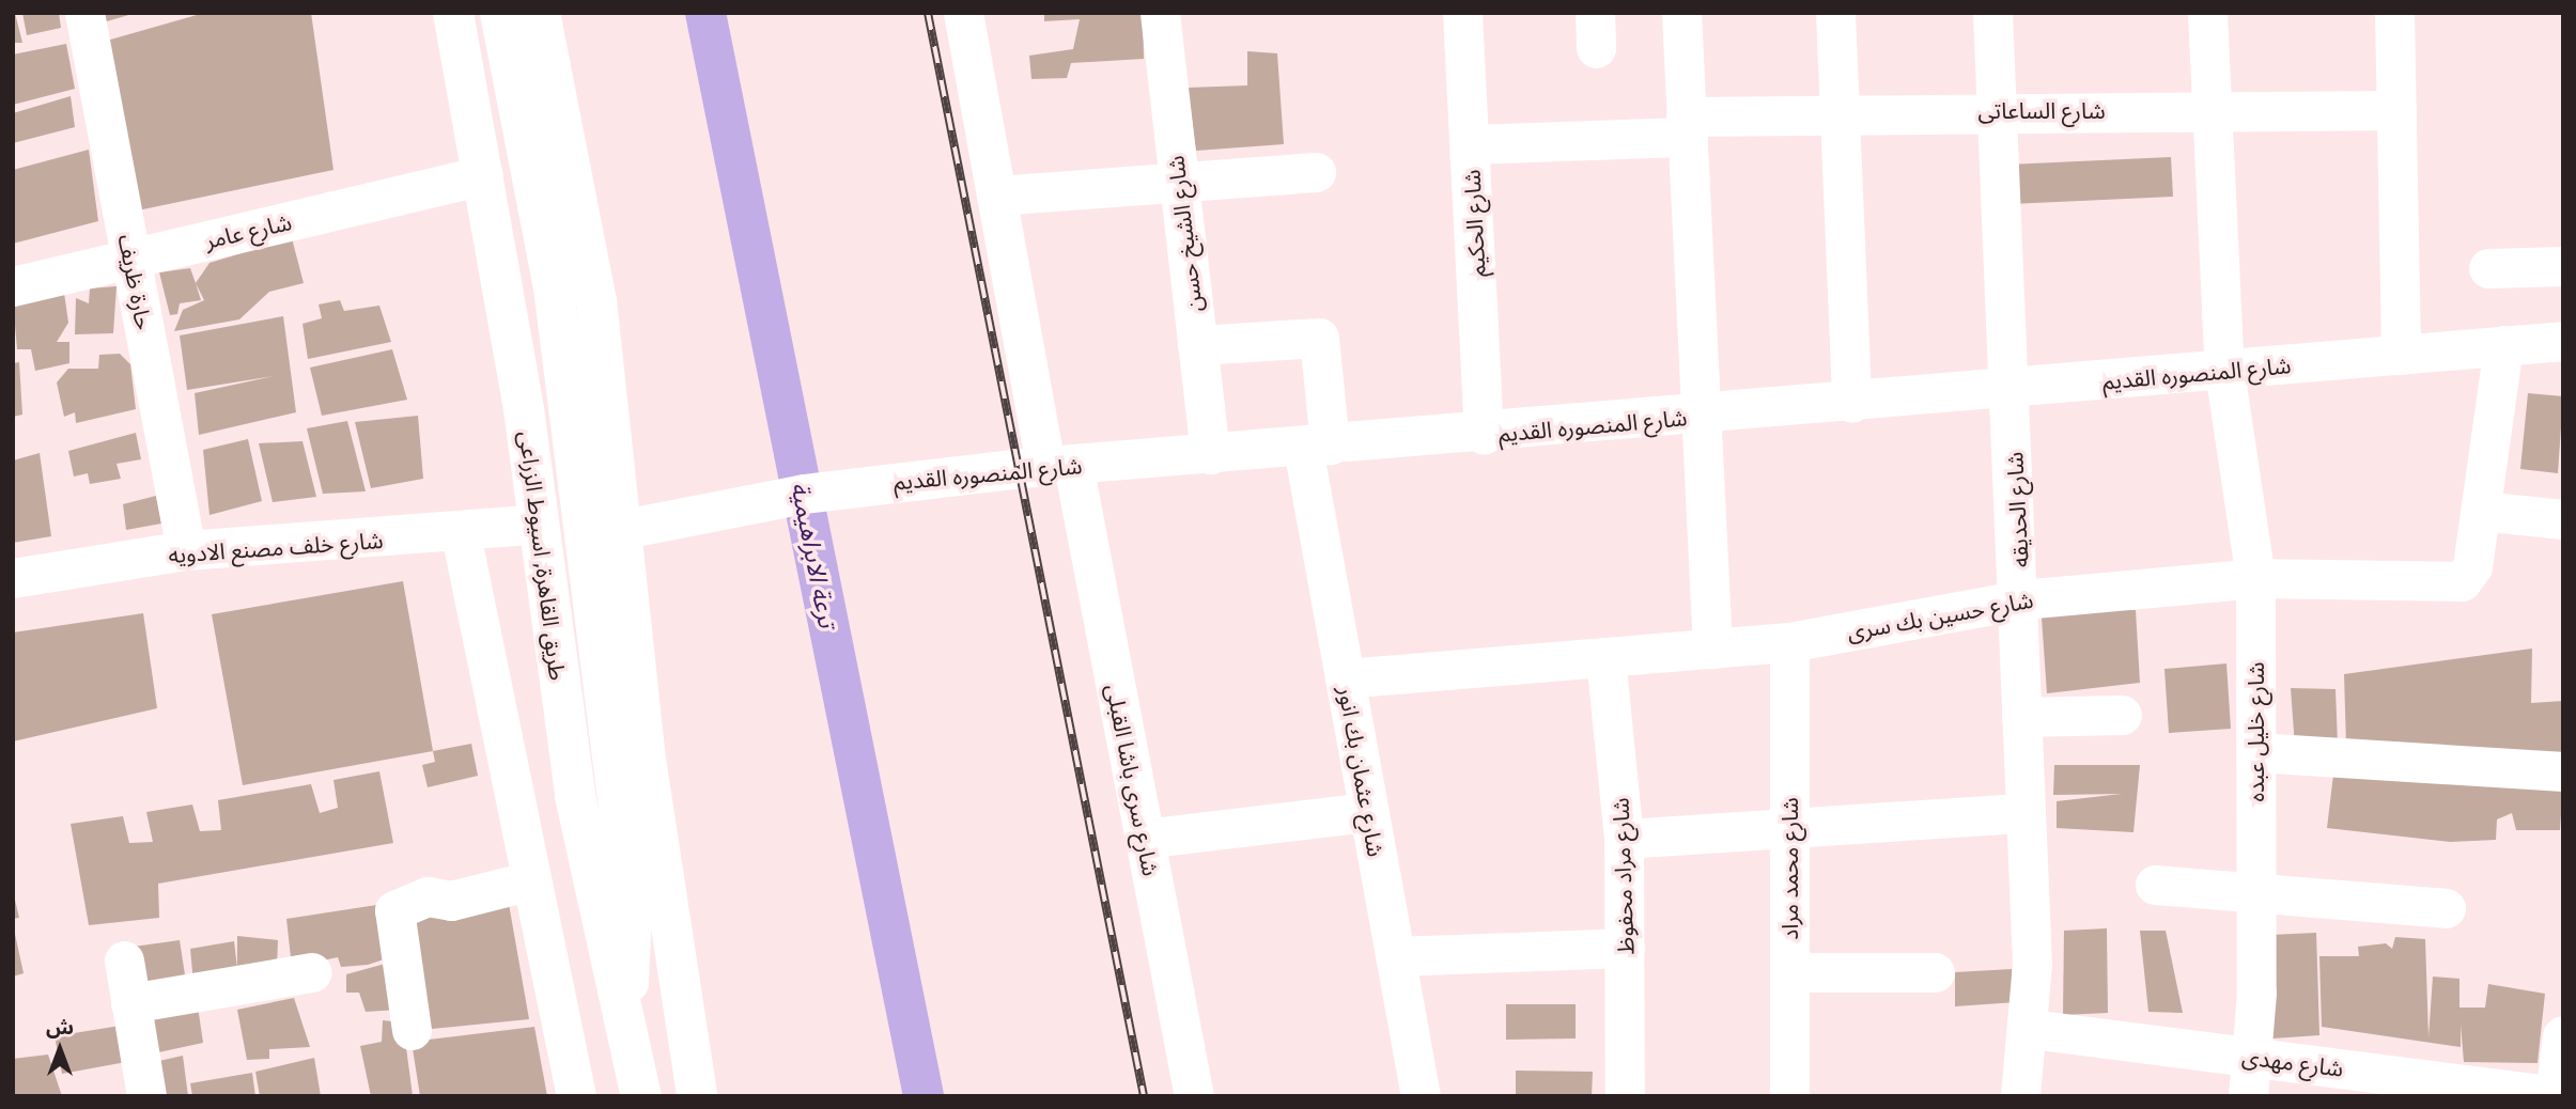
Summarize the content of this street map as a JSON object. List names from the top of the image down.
{
  "streets": {
    "main road": ["طريق القاهرة, اسيوط الزراعى"],
    "street": [
      "شارع الساعاتى",
      "شارع الحكيم",
      "شارع عامر",
      "شارع الشيخ حسن",
      "حارة ظريف",
      "شارع المنصوره القديم",
      "شارع الحديقه",
      "شارع خلف مصنع الادويه",
      "شارع حسين بك سرى",
      "شارع خليل عبده",
      "شارع عثمان بك انور",
      "شارع سرى باشا القبلى",
      "شارع محمد مراد",
      "شارع مراد محفوظ",
      "شارع مهدى"
    ]
  },
  "crossings": [
    ["شارع الساعاتى", "شارع الحكيم"],
    ["شارع الساعاتى", "شارع الحديقه"],
    ["شارع الساعاتى", "شارع خليل عبده"],
    ["شارع الحكيم", "شارع المنصوره القديم"],
    ["شارع عامر", "حارة ظريف"],
    ["شارع عامر", "طريق القاهرة, اسيوط الزراعى"],
    ["شارع الشيخ حسن", "شارع المنصوره القديم"],
    ["شارع الشيخ حسن", "شارع عثمان بك انور"],
    ["حارة ظريف", "شارع خلف مصنع الادويه"],
    ["شارع المنصوره القديم", "شارع الحديقه"],
    ["شارع المنصوره القديم", "شارع خليل عبده"],
    ["شارع المنصوره القديم", "شارع عثمان بك انور"],
    ["شارع المنصوره القديم", "شارع سرى باشا القبلى"],
    ["شارع الحديقه", "شارع حسين بك سرى"],
    ["شارع الحديقه", "شارع مهدى"],
    ["شارع خلف مصنع الادويه", "طريق القاهرة, اسيوط الزراعى"],
    ["شارع حسين بك سرى", "شارع خليل عبده"],
    ["شارع حسين بك سرى", "شارع عثمان بك انور"],
    ["شارع حسين بك سرى", "شارع محمد مراد"],
    ["شارع حسين بك سرى", "شارع مراد محفوظ"],
    ["شارع خليل عبده", "شارع مهدى"]
  ],
  "water": ["ترعة الابراهيمية"],
  "north": "top"
}
